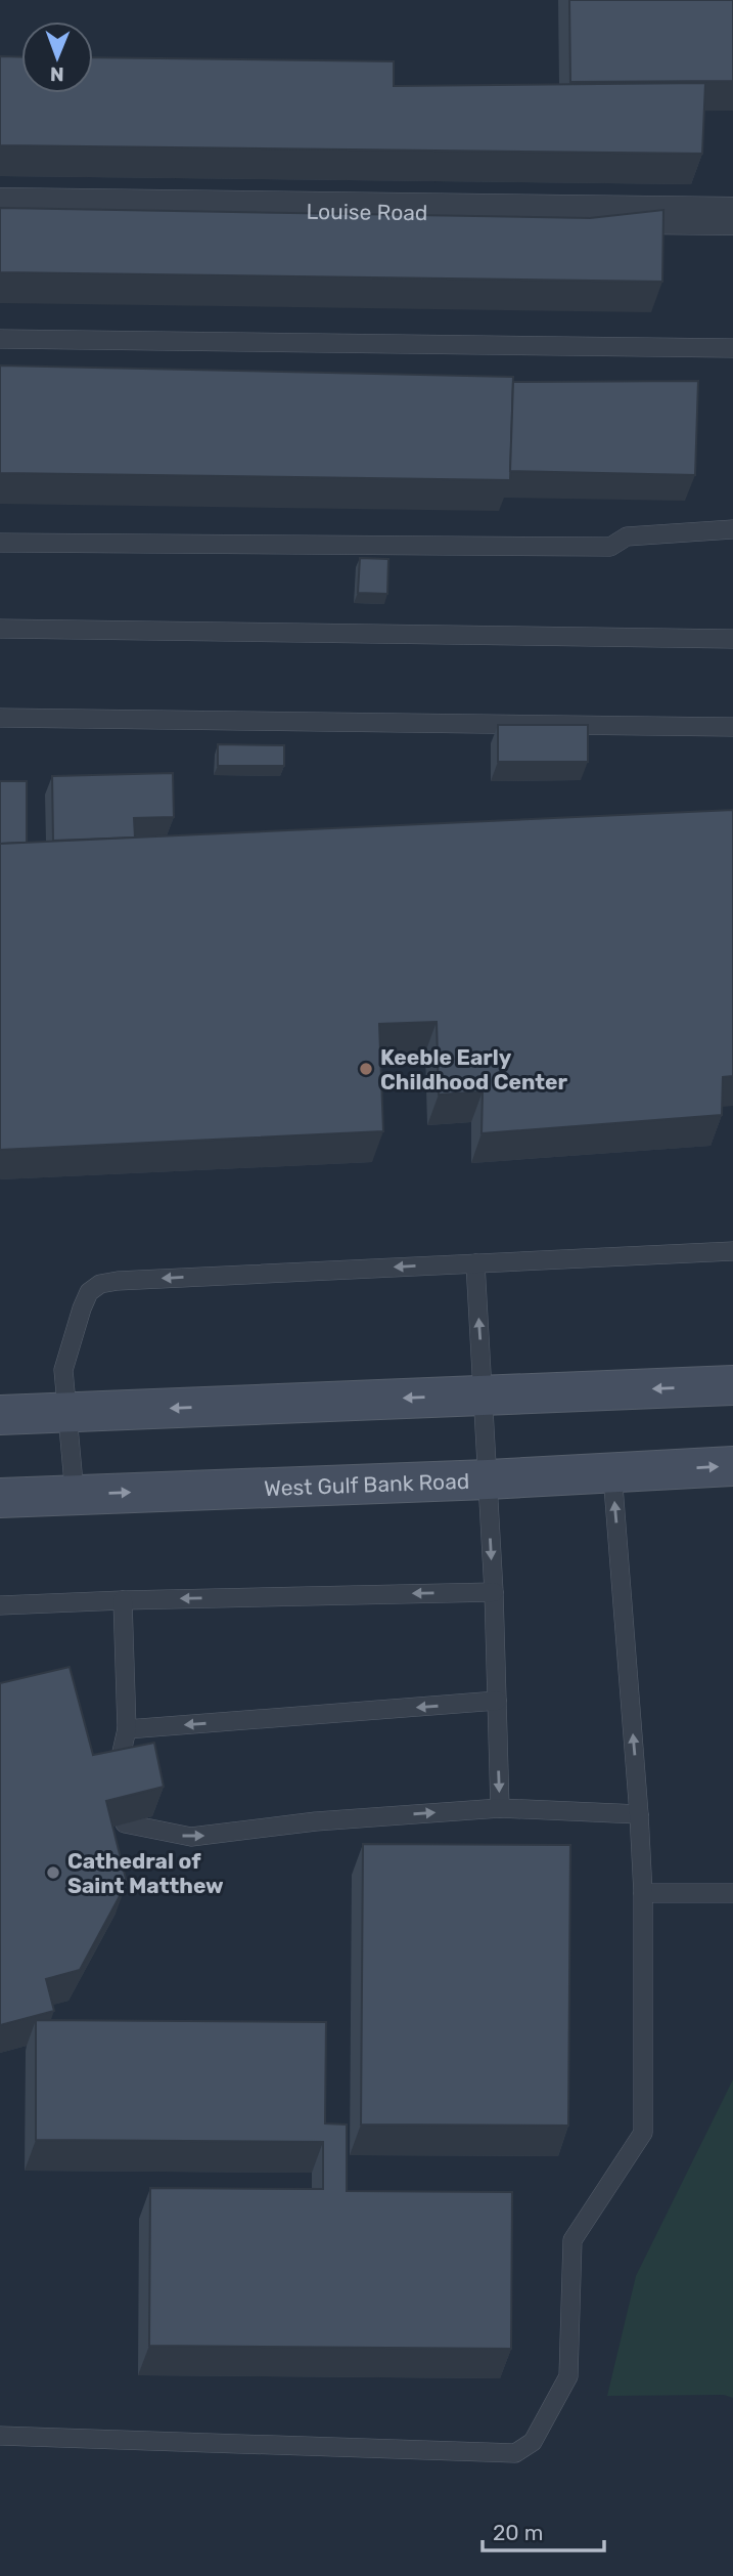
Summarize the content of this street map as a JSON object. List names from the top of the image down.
{
  "streets": {
    "main road": ["West Gulf Bank Road"],
    "street": ["Louise Road"]
  },
  "places": ["Keeble Early Childhood Center", "Cathedral of Saint Matthew"],
  "scale_bar": "20 m",
  "north": "bottom"
}
